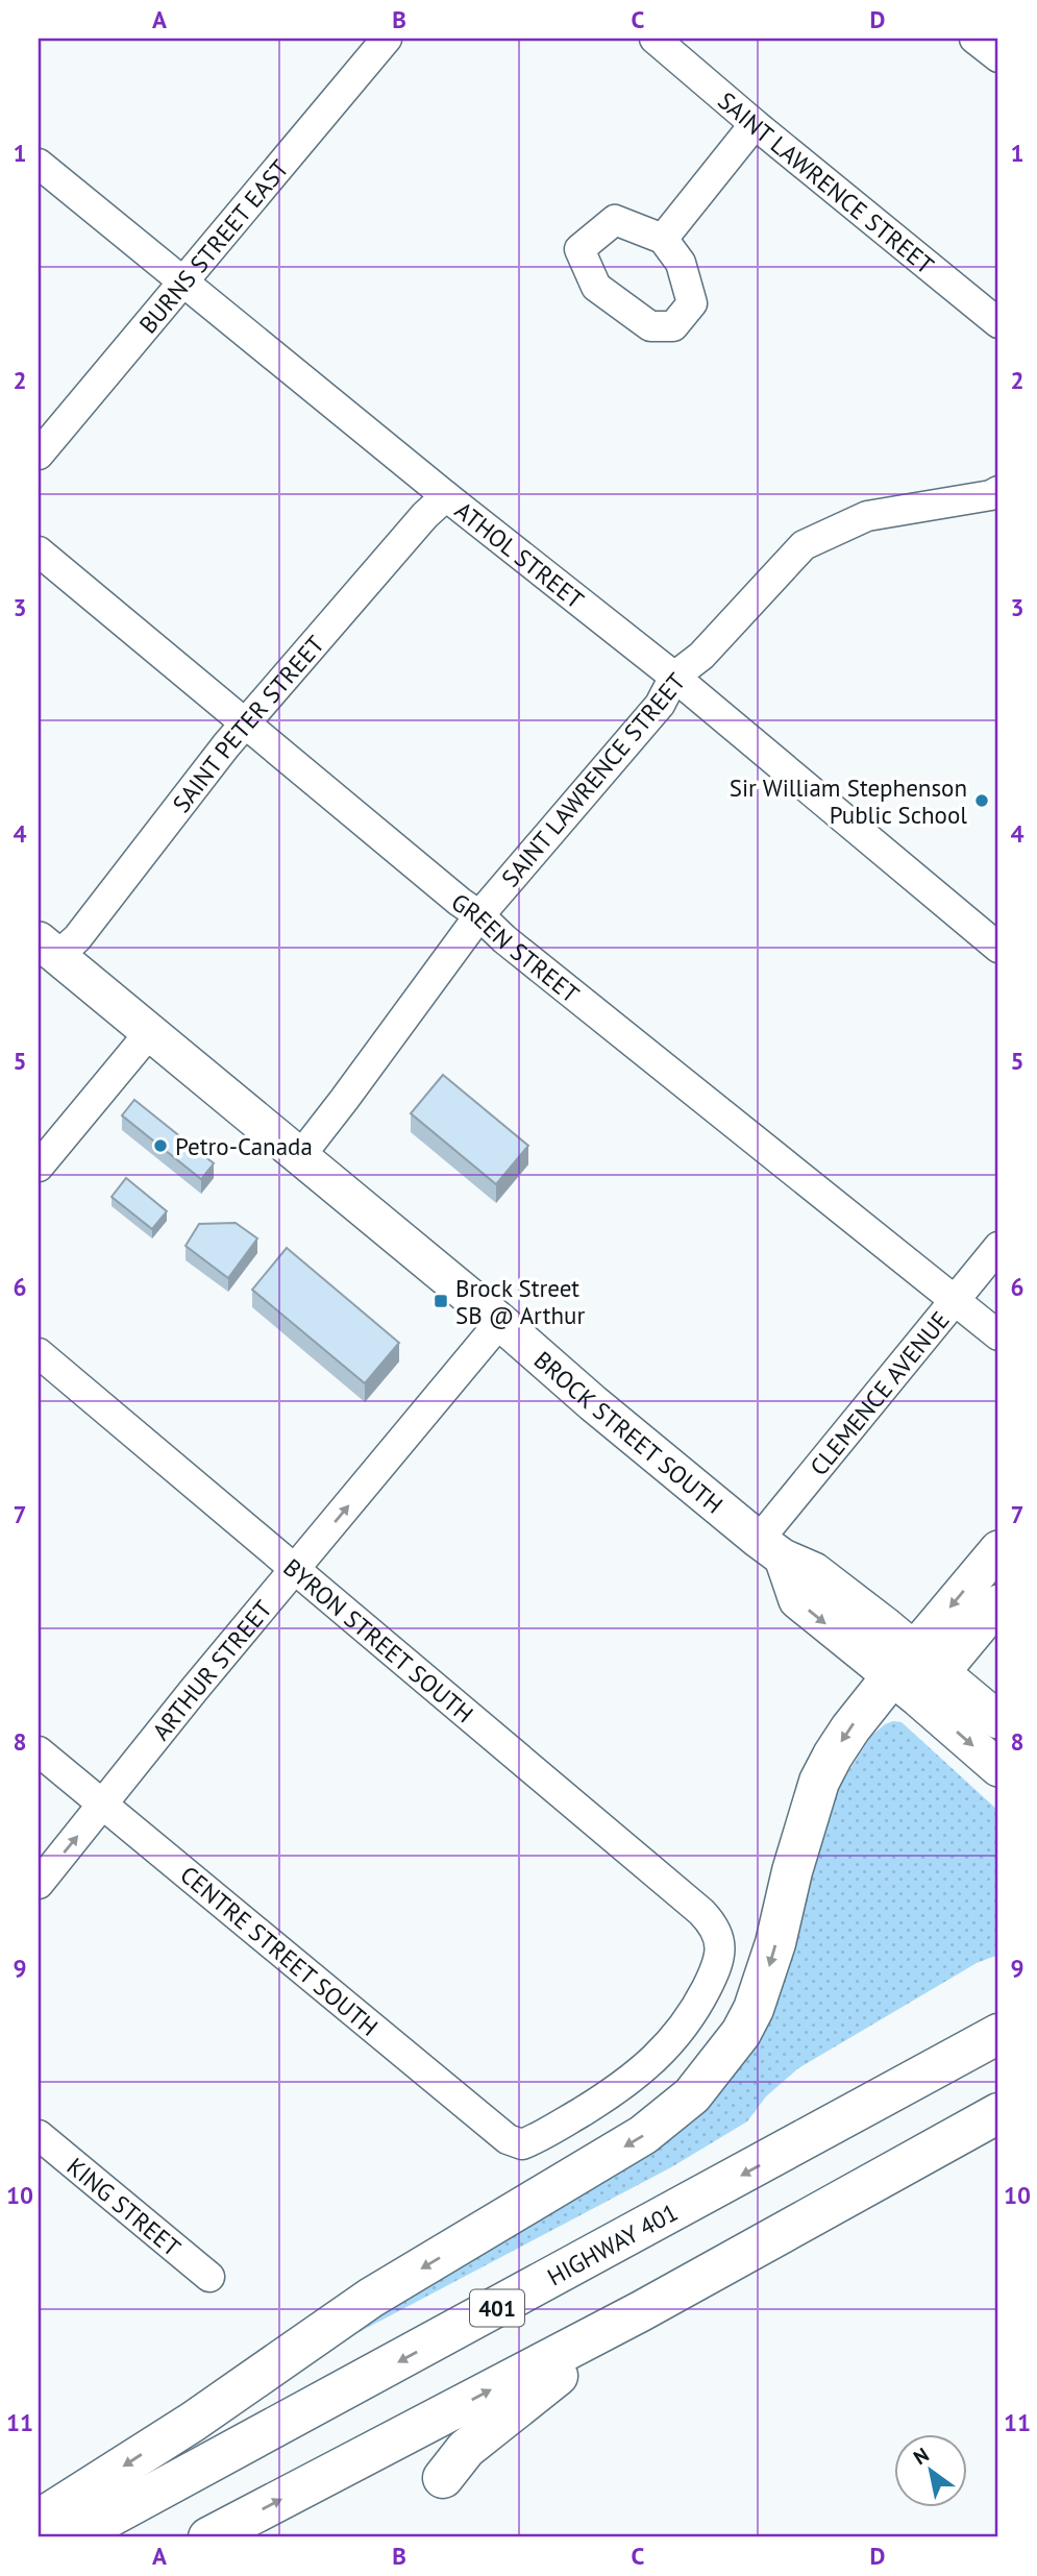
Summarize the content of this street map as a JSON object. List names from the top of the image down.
{
  "streets": {
    "highway": ["HIGHWAY 401", "401"],
    "main road": ["BROCK STREET SOUTH"],
    "street": [
      "SAINT LAWRENCE STREET",
      "BURNS STREET EAST",
      "ATHOL STREET",
      "SAINT PETER STREET",
      "GREEN STREET",
      "CLEMENCE AVENUE",
      "BYRON STREET SOUTH",
      "ARTHUR STREET",
      "CENTRE STREET SOUTH",
      "KING STREET"
    ]
  },
  "crossings": [
    ["SAINT LAWRENCE STREET", "ATHOL STREET"],
    ["SAINT LAWRENCE STREET", "GREEN STREET"],
    ["SAINT LAWRENCE STREET", "BROCK STREET SOUTH"],
    ["BURNS STREET EAST", "ATHOL STREET"],
    ["ATHOL STREET", "SAINT PETER STREET"],
    ["SAINT PETER STREET", "GREEN STREET"],
    ["SAINT PETER STREET", "BROCK STREET SOUTH"],
    ["GREEN STREET", "CLEMENCE AVENUE"],
    ["CLEMENCE AVENUE", "BROCK STREET SOUTH"],
    ["BROCK STREET SOUTH", "ARTHUR STREET"],
    ["BYRON STREET SOUTH", "ARTHUR STREET"],
    ["BYRON STREET SOUTH", "CENTRE STREET SOUTH"],
    ["ARTHUR STREET", "CENTRE STREET SOUTH"]
  ],
  "one_way": ["ARTHUR STREET"],
  "places": {
    "other": ["Sir William Stephenson Public School", "Petro-Canada"],
    "transit": ["Brock Street SB @ Arthur"]
  },
  "north": "top left",
  "grid": {
    "columns": [
      "A",
      "B",
      "C",
      "D"
    ],
    "rows": [
      "1",
      "2",
      "3",
      "4",
      "5",
      "6",
      "7",
      "8",
      "9",
      "10",
      "11"
    ]
  }
}
